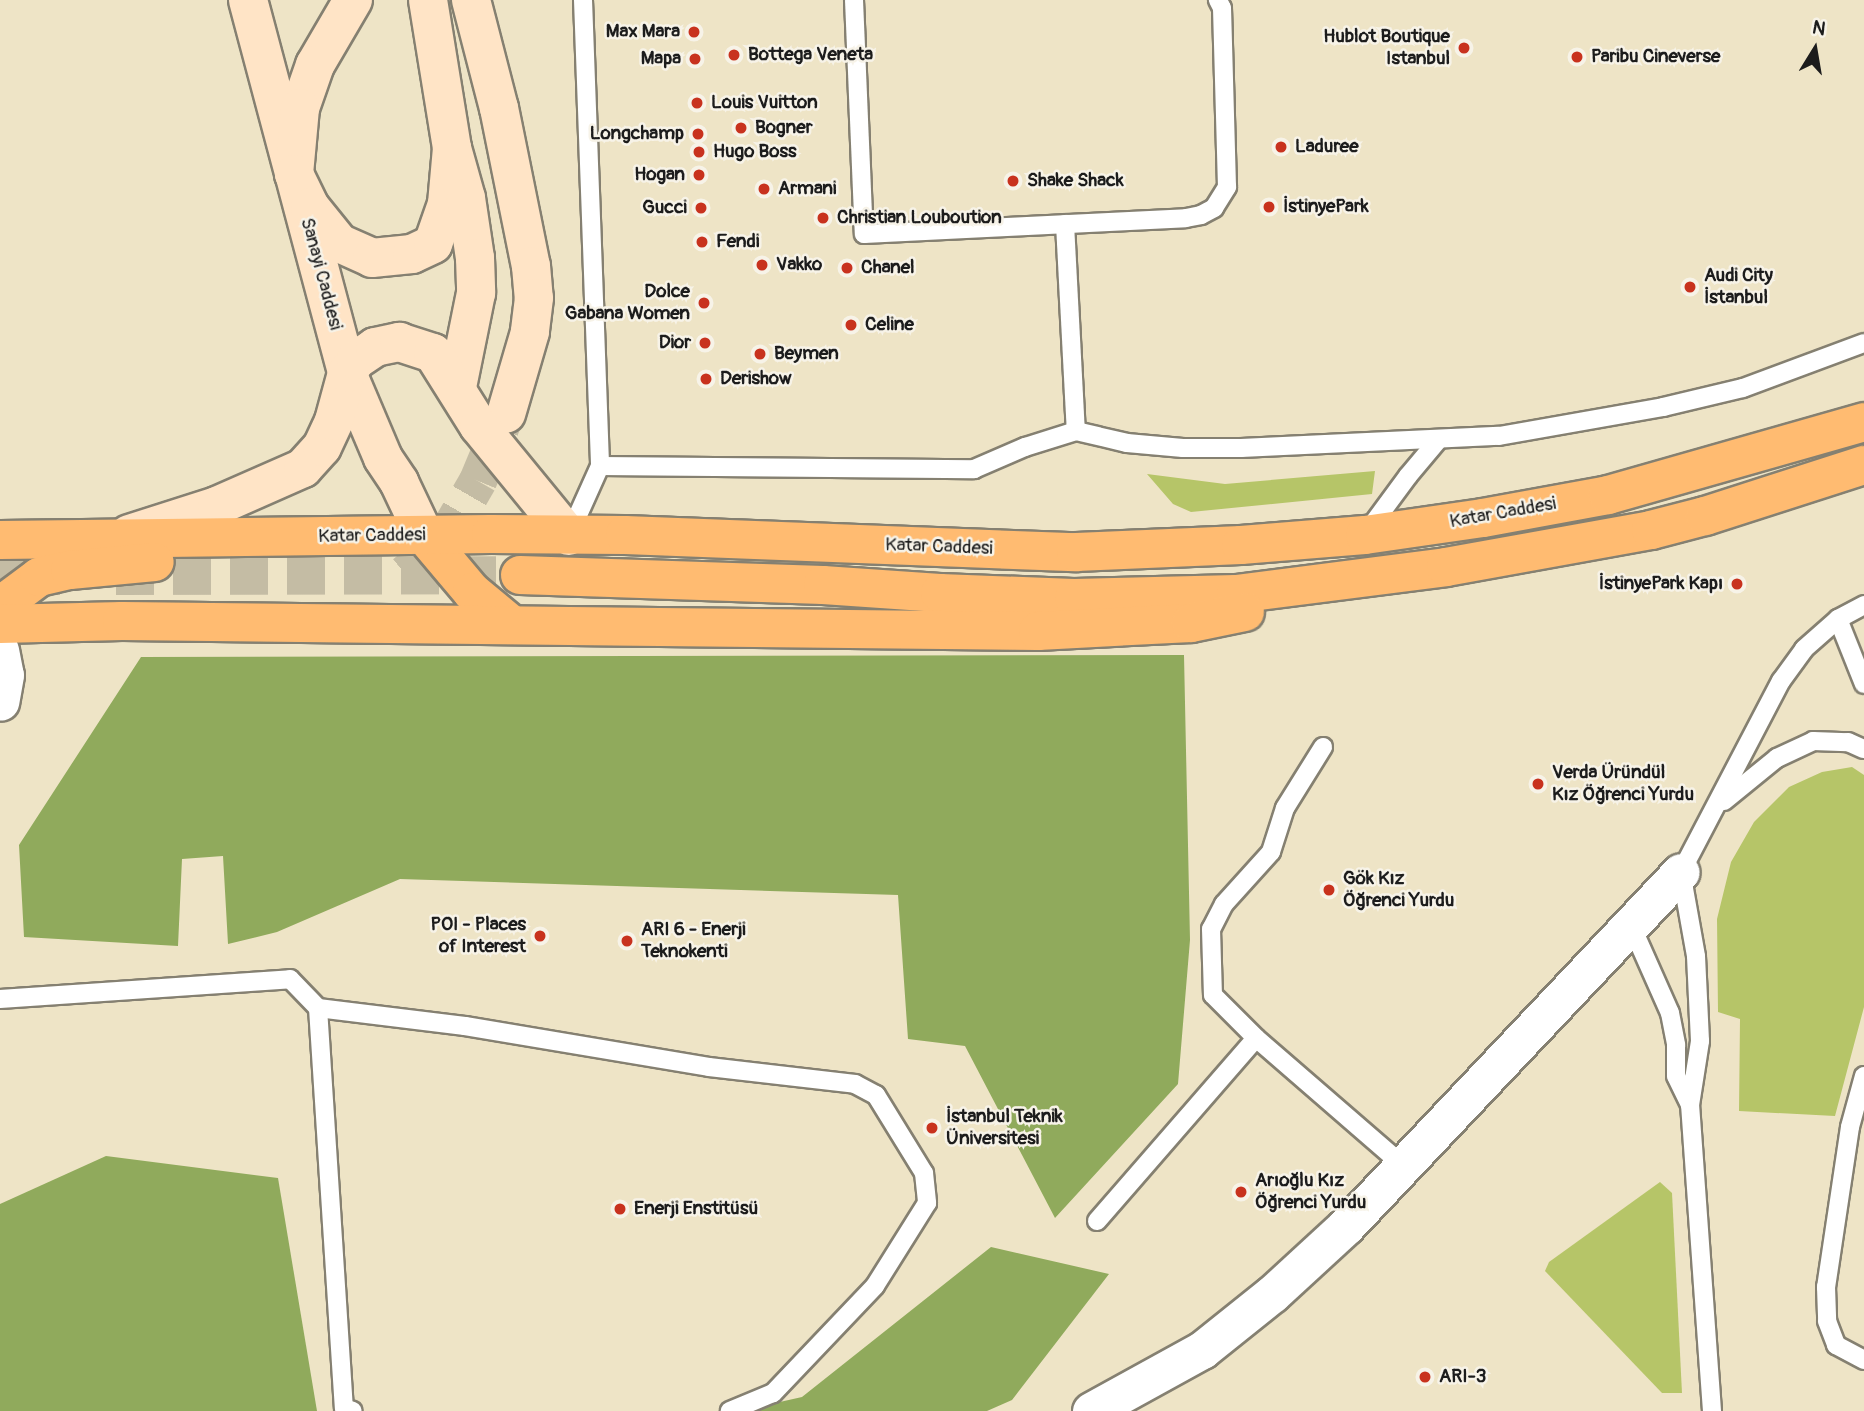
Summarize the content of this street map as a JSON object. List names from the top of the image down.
{
  "streets": {
    "main road": ["Katar Caddesi"],
    "street": ["Sanayi Caddesi"]
  },
  "crossings": [
    ["Sanayi Caddesi", "Katar Caddesi"]
  ],
  "places": [
    "Max Mara",
    "Hublot Boutique Istanbul",
    "Bottega Veneta",
    "Paribu Cineverse",
    "Mapa",
    "Louis Vuitton",
    "Bogner",
    "Longchamp",
    "Laduree",
    "Hugo Boss",
    "Hogan",
    "Shake Shack",
    "Armani",
    "İstinyePark",
    "Gucci",
    "Christian Louboution",
    "Fendi",
    "Vakko",
    "Chanel",
    "Audi City İstanbul",
    "Dolce Gabana Women",
    "Celine",
    "Dior",
    "Beymen",
    "Derishow",
    "İstinyePark Kapı",
    "Verda Üründül Kız Öğrenci Yurdu",
    "Gök Kız Öğrenci Yurdu",
    "POI - Places of Interest",
    "ARI 6 - Enerji Teknokenti",
    "İstanbul Teknik Üniversitesi",
    "Arıoğlu Kız Öğrenci Yurdu",
    "Enerji Enstitüsü",
    "ARI-3"
  ],
  "north": "top"
}
